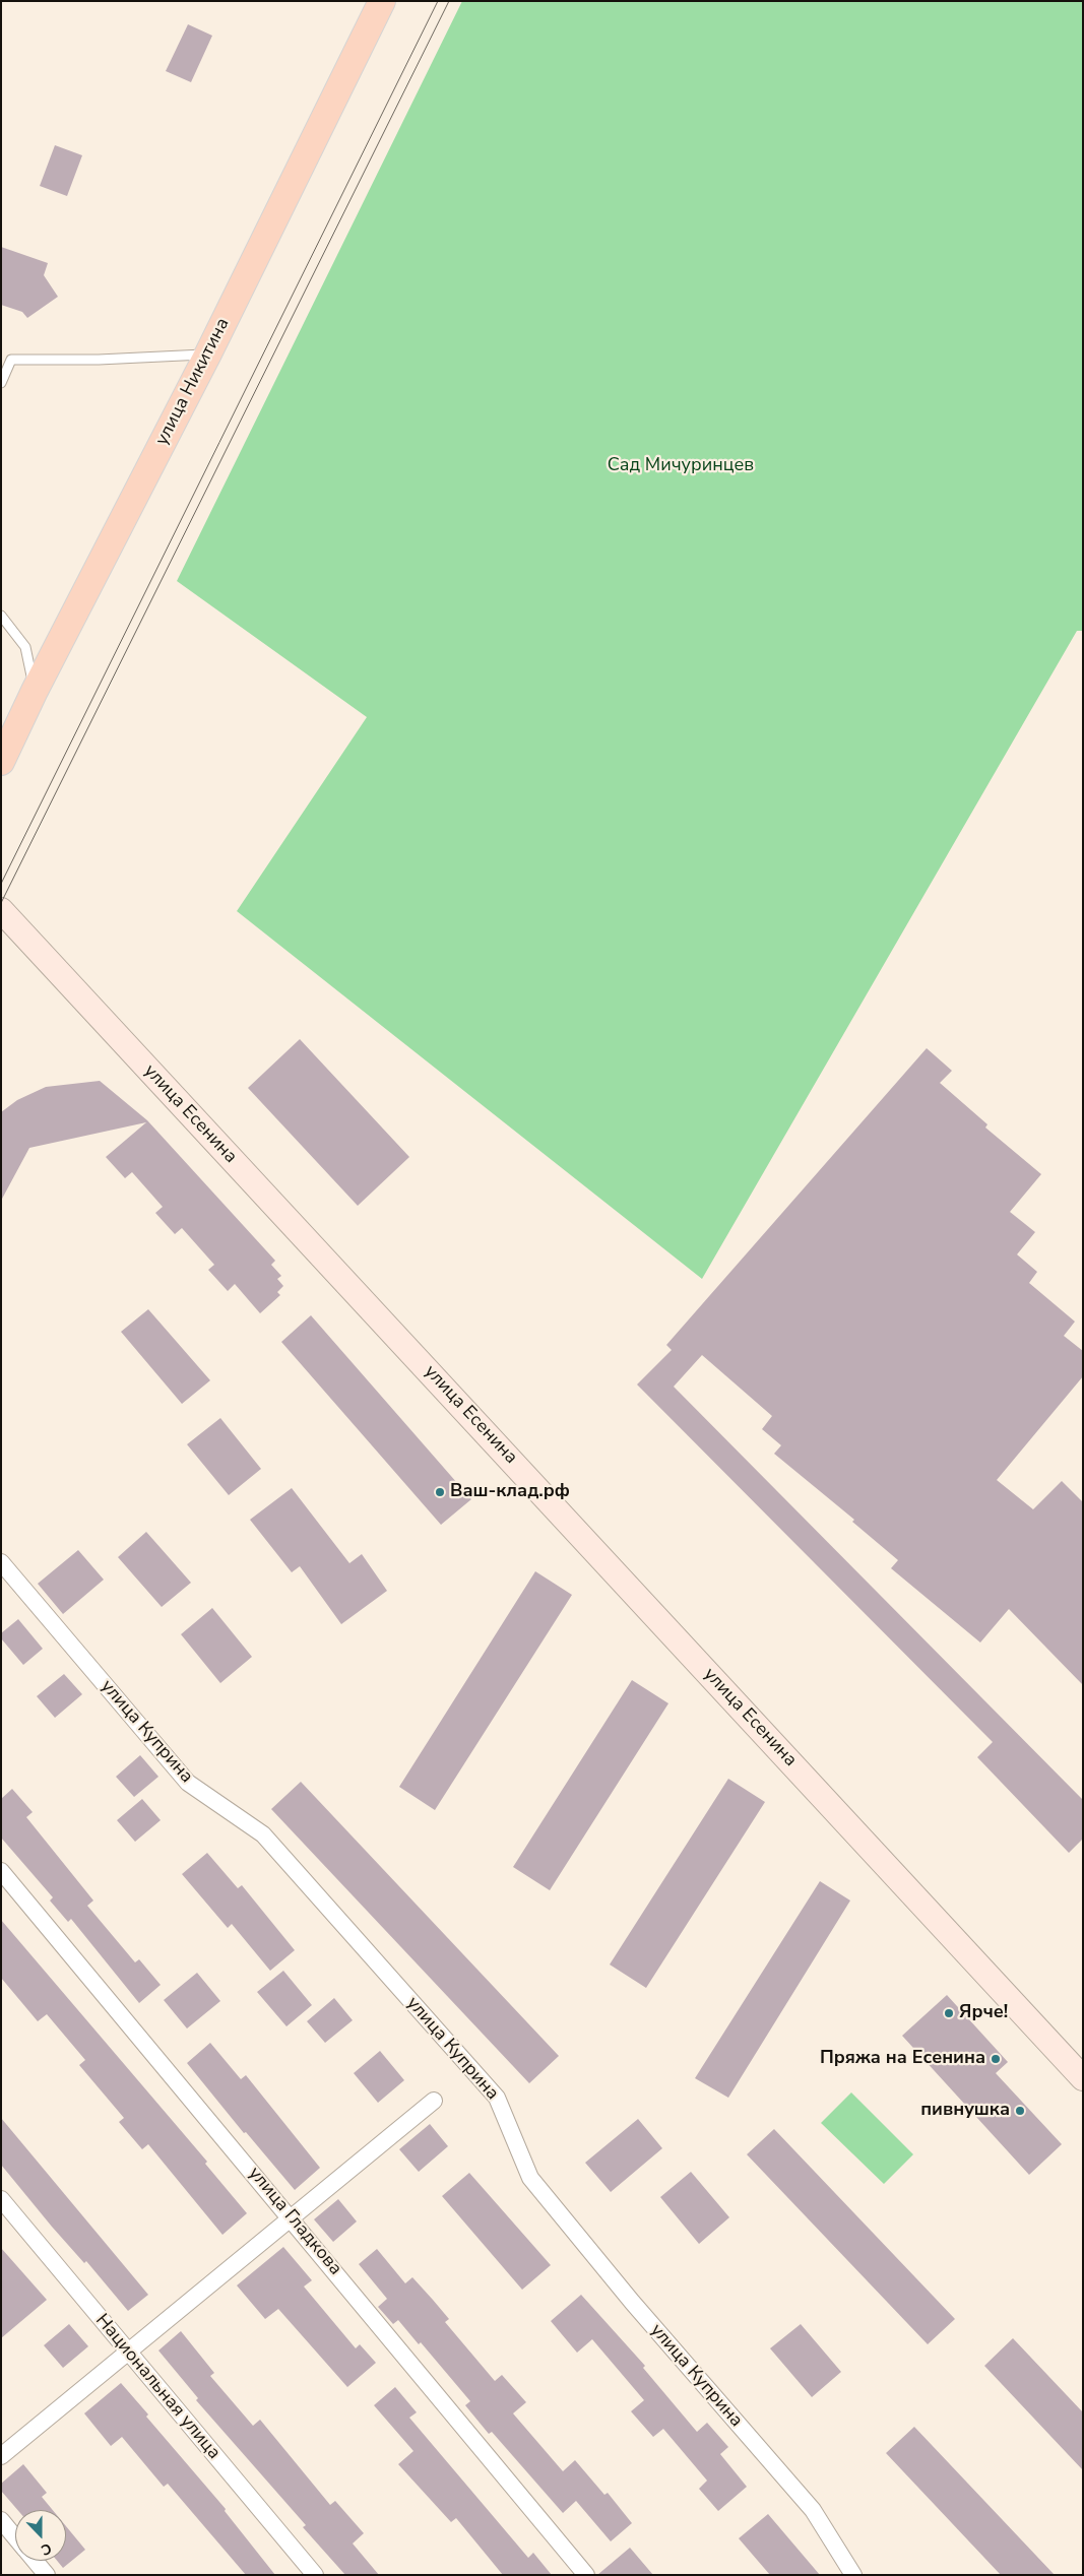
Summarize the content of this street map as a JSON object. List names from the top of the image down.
{
  "streets": {
    "main road": ["улица Никитина"],
    "street": [
      "улица Есенина",
      "улица Куприна",
      "улица Гладкова",
      "Национальная улица"
    ]
  },
  "parks": ["Сад Мичуринцев"],
  "places": [
    "Ваш-клад.рф",
    "Ярче!",
    "Пряжа на Есенина",
    "пивнушка"
  ],
  "north": "bottom"
}
